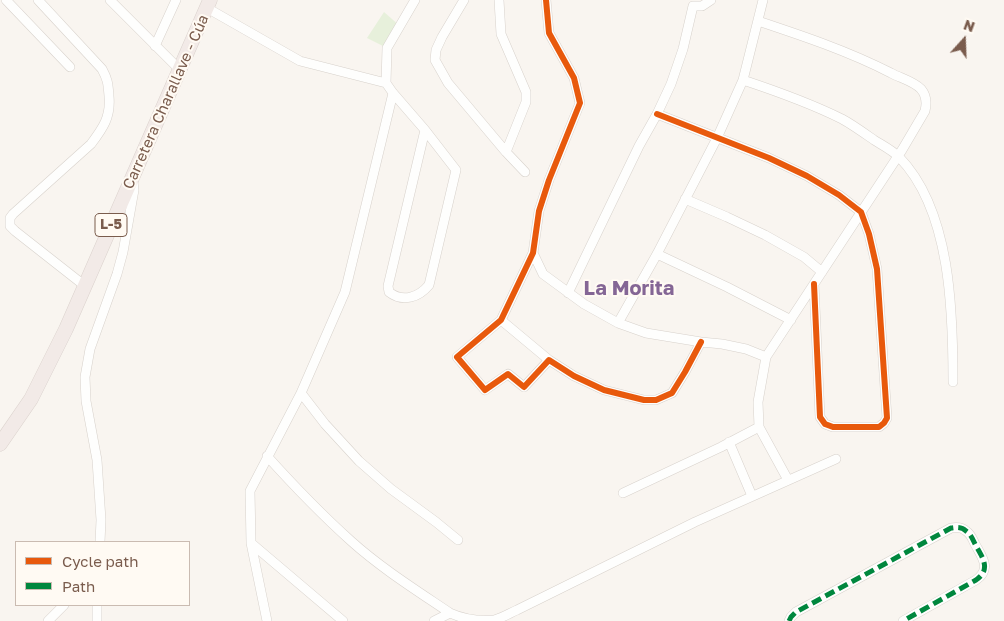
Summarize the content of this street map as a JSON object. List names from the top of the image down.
{
  "streets": {
    "highway": ["Carretera Charallave - Cúa", "L-5"]
  },
  "districts": ["La Morita"],
  "legend": ["Cycle path", "Path"],
  "north": "top"
}
